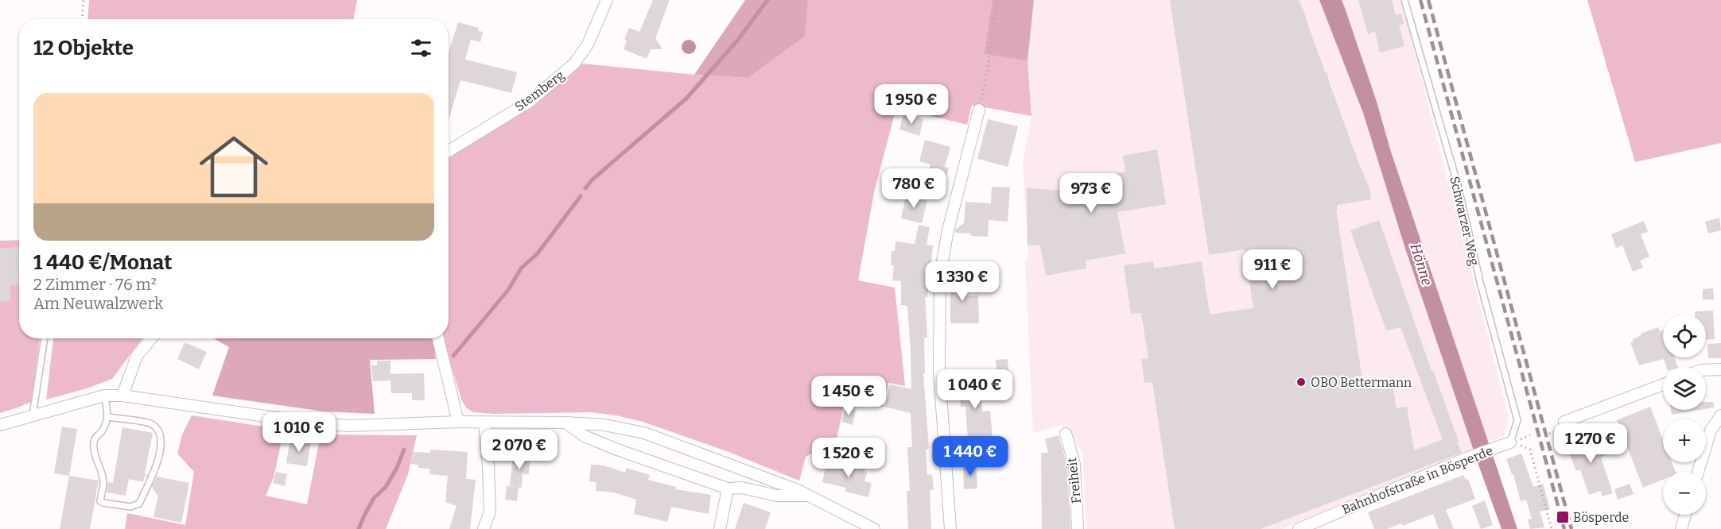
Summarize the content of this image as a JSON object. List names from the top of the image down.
{
  "streets": {
    "street": ["Stemberg", "Bahnhofstraße in Bösperde", "Freiheit"],
    "lane": ["Schwarzer Weg"]
  },
  "crossings": [
    ["Schwarzer Weg", "Bahnhofstraße in Bösperde"]
  ],
  "water": ["Hönne"],
  "places": {
    "other": ["OBO Bettermann"],
    "transit": ["Bösperde"]
  },
  "page": {
    "heading": "12 Objekte",
    "list": [
      {
        "name": "1 440 €/Monat",
        "note": "2 Zimmer · 76 m² · Am Neuwalzwerk"
      }
    ],
    "price": [
      "1 950 €",
      "780 €",
      "973 €",
      "911 €",
      "1 330 €",
      "1 040 €",
      "1 450 €",
      "1 010 €",
      "1 270 €",
      "2 070 €",
      "1 440 €",
      "1 520 €"
    ],
    "map_buttons": ["+", "−"]
  }
}
